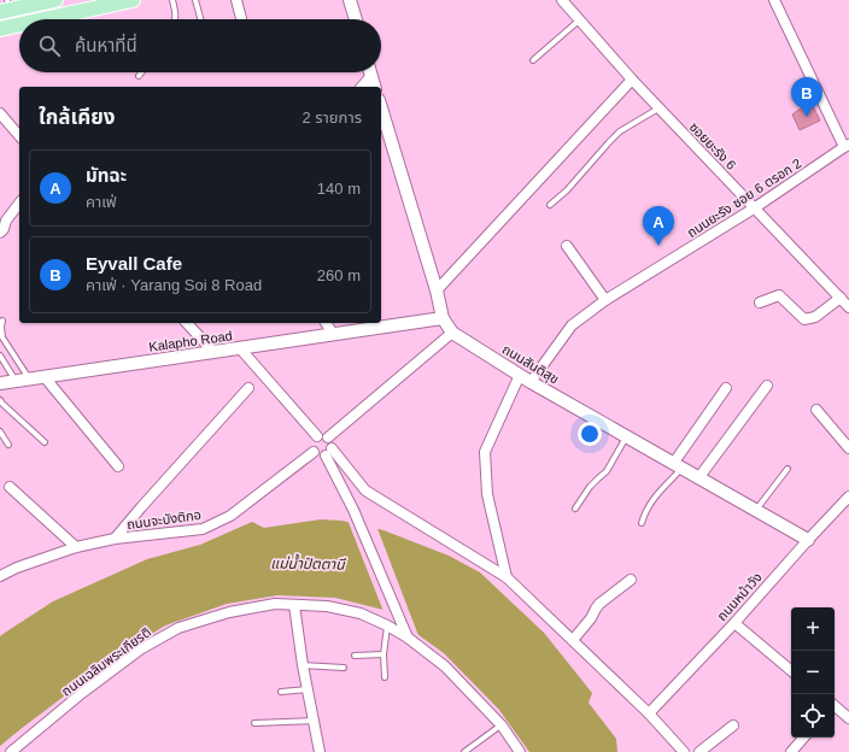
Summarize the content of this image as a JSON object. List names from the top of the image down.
{
  "streets": {
    "street": [
      "ซอยยะรัง 6",
      "ถนนยะรัง ซอย 6 ตรอก 2",
      "Kalapho Road",
      "ถนนสันติสุข",
      "ถนนจะบังติกอ",
      "ถนนหน้าวัง",
      "ถนนเฉลิมพระเกียรติ"
    ]
  },
  "crossings": [
    ["ซอยยะรัง 6", "ถนนยะรัง ซอย 6 ตรอก 2"],
    ["ถนนยะรัง ซอย 6 ตรอก 2", "ถนนสันติสุข"],
    ["Kalapho Road", "ถนนสันติสุข"],
    ["ถนนสันติสุข", "ถนนหน้าวัง"]
  ],
  "water": ["แม่น้ำปัตตานี"],
  "page": {
    "search": "ค้นหาที่นี่",
    "pins": ["B", "A"],
    "heading": ["ใกล้เคียง", "2 รายการ"],
    "list": [
      {
        "mark": "A",
        "name": "มัทฉะ",
        "note": "คาเฟ่",
        "value": "140 m"
      },
      {
        "mark": "B",
        "name": "Eyvall Cafe",
        "note": "คาเฟ่ · Yarang Soi 8 Road",
        "value": "260 m"
      }
    ],
    "map_buttons": ["+", "−"]
  }
}
